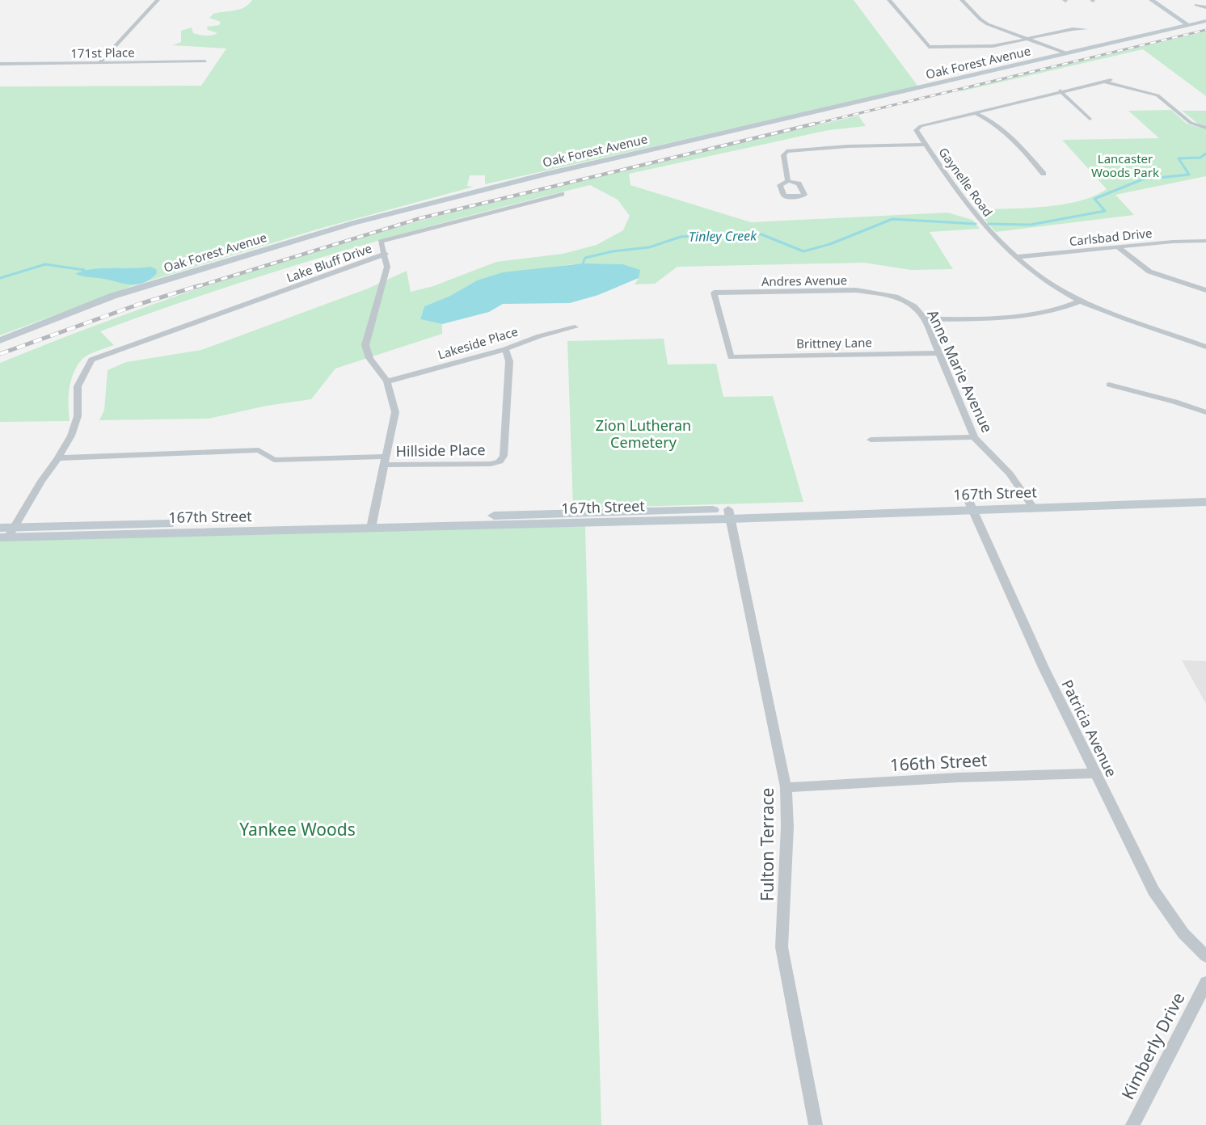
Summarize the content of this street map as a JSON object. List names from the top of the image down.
{
  "streets": {
    "street": [
      "171st Place",
      "Oak Forest Avenue",
      "Gaynelle Road",
      "Carlsbad Drive",
      "Lake Bluff Drive",
      "Andres Avenue",
      "Lakeside Place",
      "Brittney Lane",
      "Anne Marie Avenue",
      "Hillside Place",
      "167th Street",
      "Patricia Avenue",
      "166th Street",
      "Fulton Terrace",
      "Kimberly Drive"
    ]
  },
  "crossings": [
    ["Gaynelle Road", "Carlsbad Drive"],
    ["Andres Avenue", "Brittney Lane"],
    ["Andres Avenue", "Anne Marie Avenue"],
    ["Lakeside Place", "Hillside Place"],
    ["Brittney Lane", "Anne Marie Avenue"],
    ["Anne Marie Avenue", "167th Street"],
    ["167th Street", "Patricia Avenue"],
    ["167th Street", "Fulton Terrace"],
    ["Patricia Avenue", "166th Street"],
    ["166th Street", "Fulton Terrace"]
  ],
  "water": ["Tinley Creek"],
  "parks": ["Lancaster Woods Park", "Zion Lutheran Cemetery", "Yankee Woods"]
}
